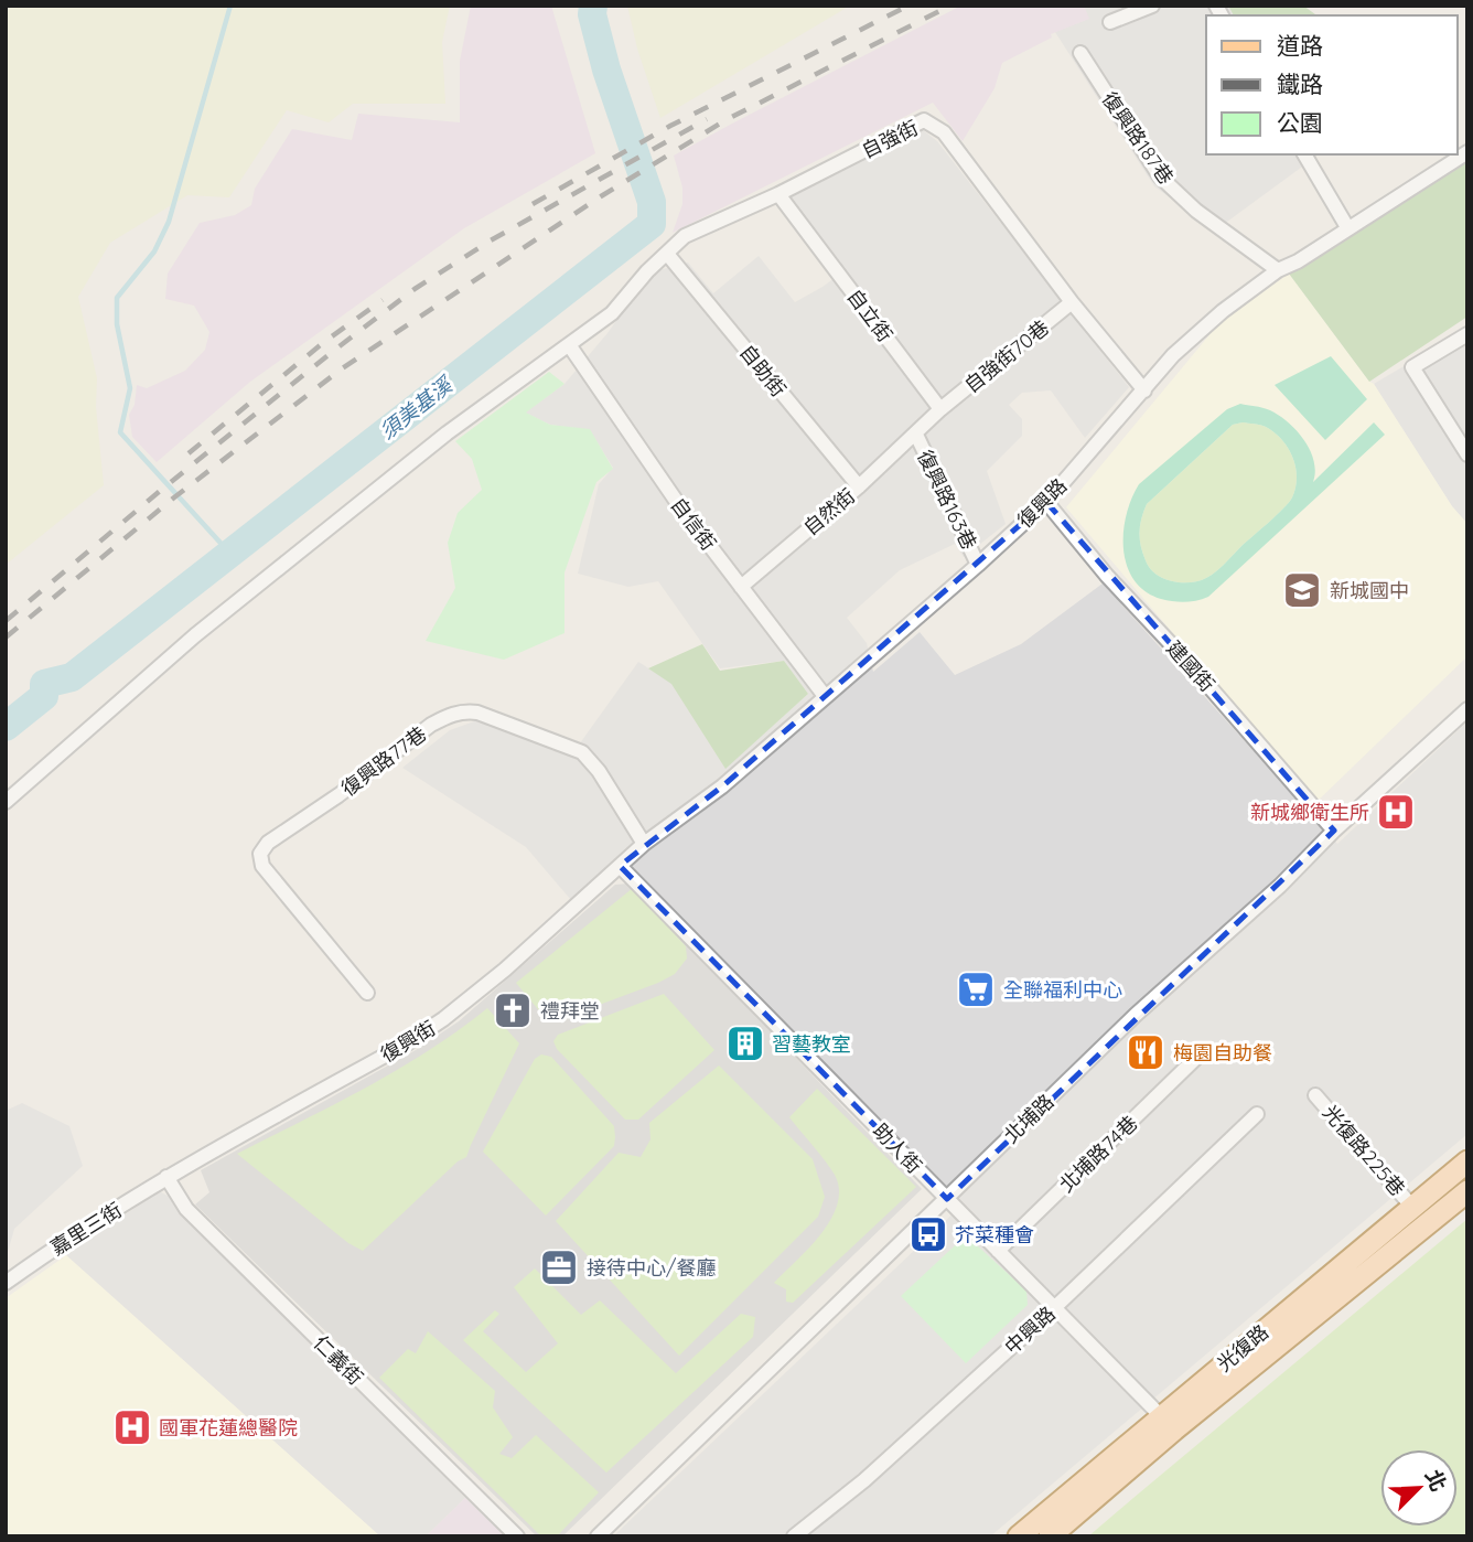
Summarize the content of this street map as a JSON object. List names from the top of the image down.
{
  "streets": {
    "main road": ["光復路"],
    "street": [
      "復興路187巷",
      "自強街",
      "自立街",
      "自強街70巷",
      "自助街",
      "復興路163巷",
      "復興路",
      "自然街",
      "自信街",
      "建國街",
      "復興路77巷",
      "復興街",
      "北埔路",
      "助人街",
      "光復路225巷",
      "北埔路74巷",
      "嘉里三街",
      "中興路",
      "仁義街"
    ]
  },
  "crossings": [
    ["復興路187巷", "復興路"],
    ["自強街", "自立街"],
    ["自強街", "自強街70巷"],
    ["自強街", "自助街"],
    ["自強街", "復興路"],
    ["自強街", "自信街"],
    ["自立街", "自強街70巷"],
    ["自助街", "自然街"],
    ["復興路163巷", "復興路"],
    ["復興路163巷", "自然街"],
    ["復興路", "自信街"],
    ["復興路", "建國街"],
    ["復興路", "復興路77巷"],
    ["復興路", "復興街"],
    ["復興路", "助人街"],
    ["自然街", "自信街"],
    ["建國街", "北埔路"],
    ["復興街", "助人街"],
    ["復興街", "嘉里三街"],
    ["復興街", "仁義街"],
    ["北埔路", "助人街"],
    ["助人街", "北埔路74巷"],
    ["助人街", "中興路"],
    ["助人街", "光復路"],
    ["光復路225巷", "光復路"],
    ["嘉里三街", "仁義街"]
  ],
  "water": ["須美基溪"],
  "places": {
    "school or university": ["新城國中"],
    "hospital": ["新城鄉衛生所", "國軍花蓮總醫院"],
    "supermarket": ["全聯福利中心"],
    "church": ["禮拜堂"],
    "building": ["習藝教室"],
    "restaurant": ["梅園自助餐"],
    "bus stop": ["芥菜種會"],
    "office": ["接待中心/餐廳"]
  },
  "legend": ["道路", "鐵路", "公園"],
  "north": "top right"
}
